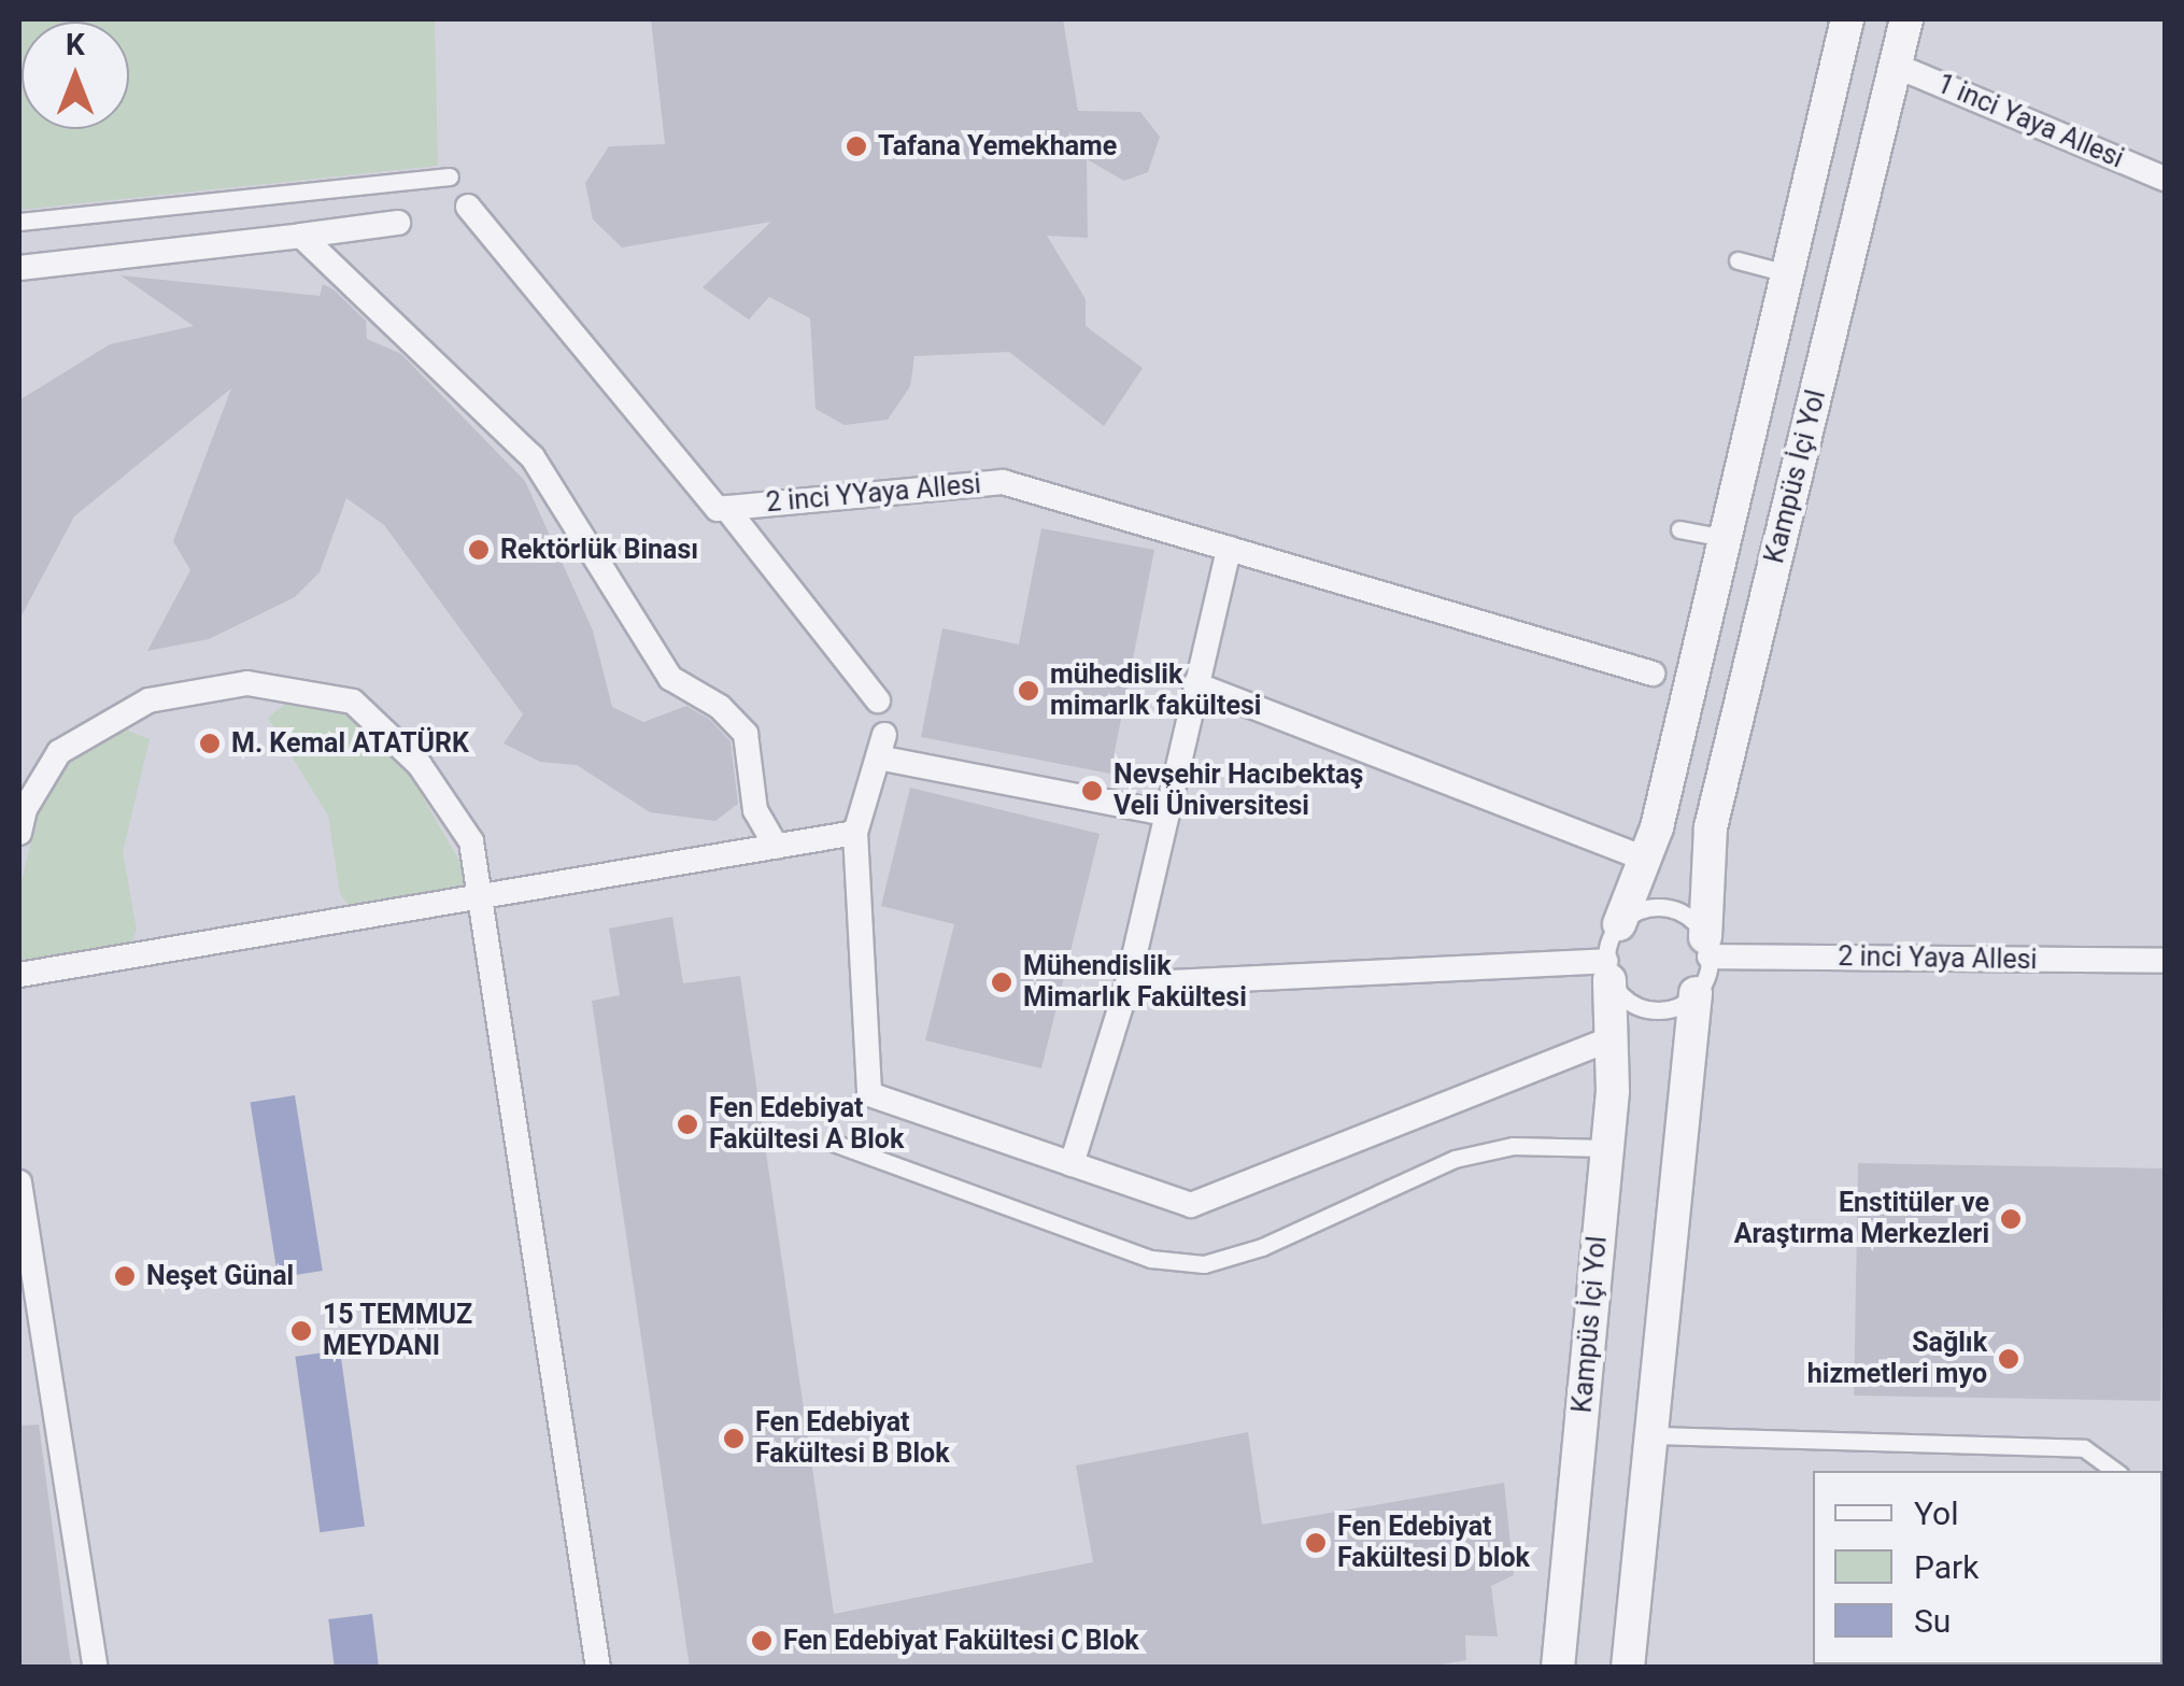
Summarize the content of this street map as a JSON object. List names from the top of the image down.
{
  "streets": {
    "street": [
      "1 inci Yaya Allesi",
      "Kampüs İçi Yol",
      "2 inci YYaya Allesi",
      "2 inci Yaya Allesi"
    ]
  },
  "crossings": [
    ["1 inci Yaya Allesi", "Kampüs İçi Yol"],
    ["Kampüs İçi Yol", "2 inci Yaya Allesi"]
  ],
  "places": [
    "Tafana Yemekhame",
    "Rektörlük Binası",
    "mühedislik mimarlk fakültesi",
    "M. Kemal ATATÜRK",
    "Nevşehir Hacıbektaş Veli Üniversitesi",
    "Mühendislik Mimarlık Fakültesi",
    "Fen Edebiyat Fakültesi A Blok",
    "Enstitüler ve Araştırma Merkezleri",
    "Neşet Günal",
    "15 TEMMUZ MEYDANI",
    "Sağlık hizmetleri myo",
    "Fen Edebiyat Fakültesi B Blok",
    "Fen Edebiyat Fakültesi D blok",
    "Fen Edebiyat Fakültesi C Blok"
  ],
  "legend": ["Yol", "Park", "Su"],
  "north": "top"
}
